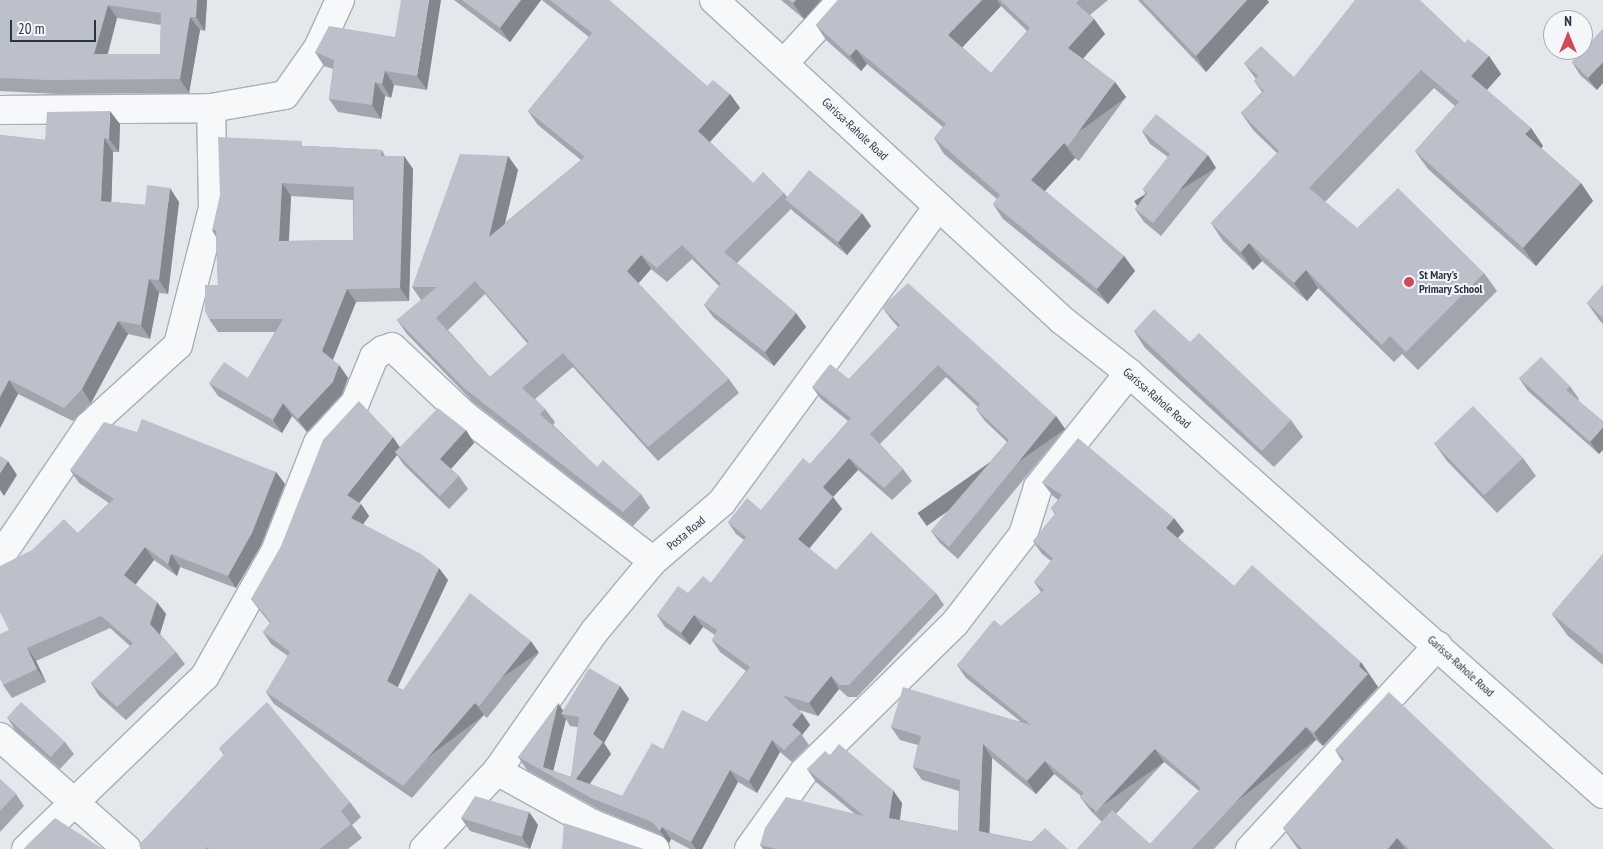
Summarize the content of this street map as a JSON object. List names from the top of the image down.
{
  "streets": {
    "street": ["Garissa-Rahole Road", "Posta Road"]
  },
  "crossings": [
    ["Garissa-Rahole Road", "Posta Road"]
  ],
  "places": ["St Mary's Primary School"],
  "scale_bar": "20 m",
  "north": "top"
}
